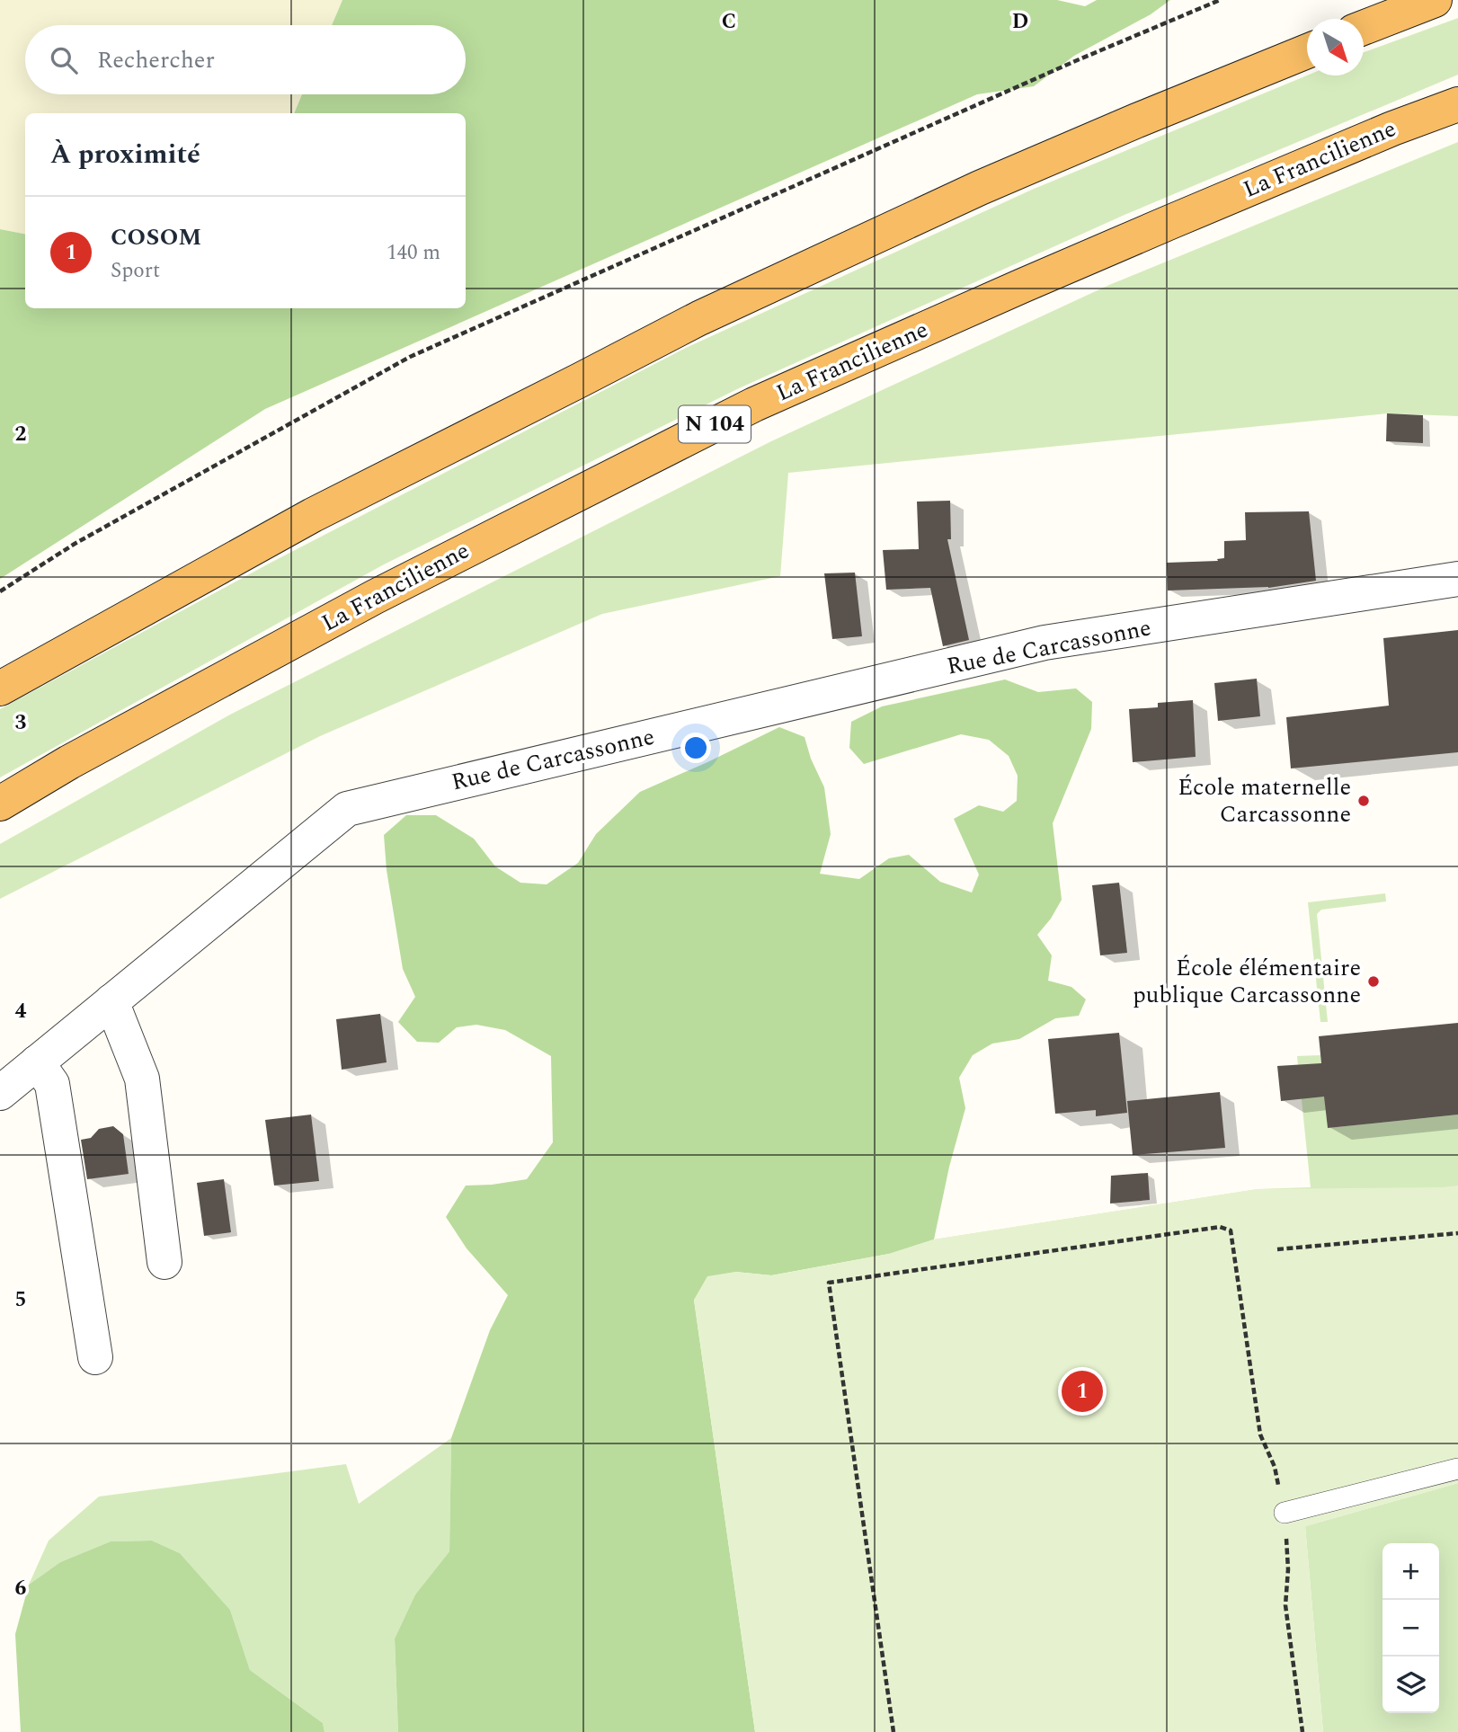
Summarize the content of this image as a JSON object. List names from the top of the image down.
{
  "streets": {
    "highway": ["La Francilienne", "N 104"],
    "street": ["Rue de Carcassonne"]
  },
  "places": ["École maternelle Carcassonne", "École élémentaire publique Carcassonne"],
  "north": "bottom right",
  "page": {
    "search": "Rechercher",
    "heading": "À proximité",
    "list": [
      {
        "mark": "1",
        "name": "COSOM",
        "note": "Sport",
        "value": "140 m"
      }
    ],
    "pins": "1",
    "map_buttons": ["+", "−"]
  },
  "grid": {
    "columns": ["C", "D"],
    "rows": [
      "2",
      "3",
      "4",
      "5",
      "6"
    ]
  }
}
